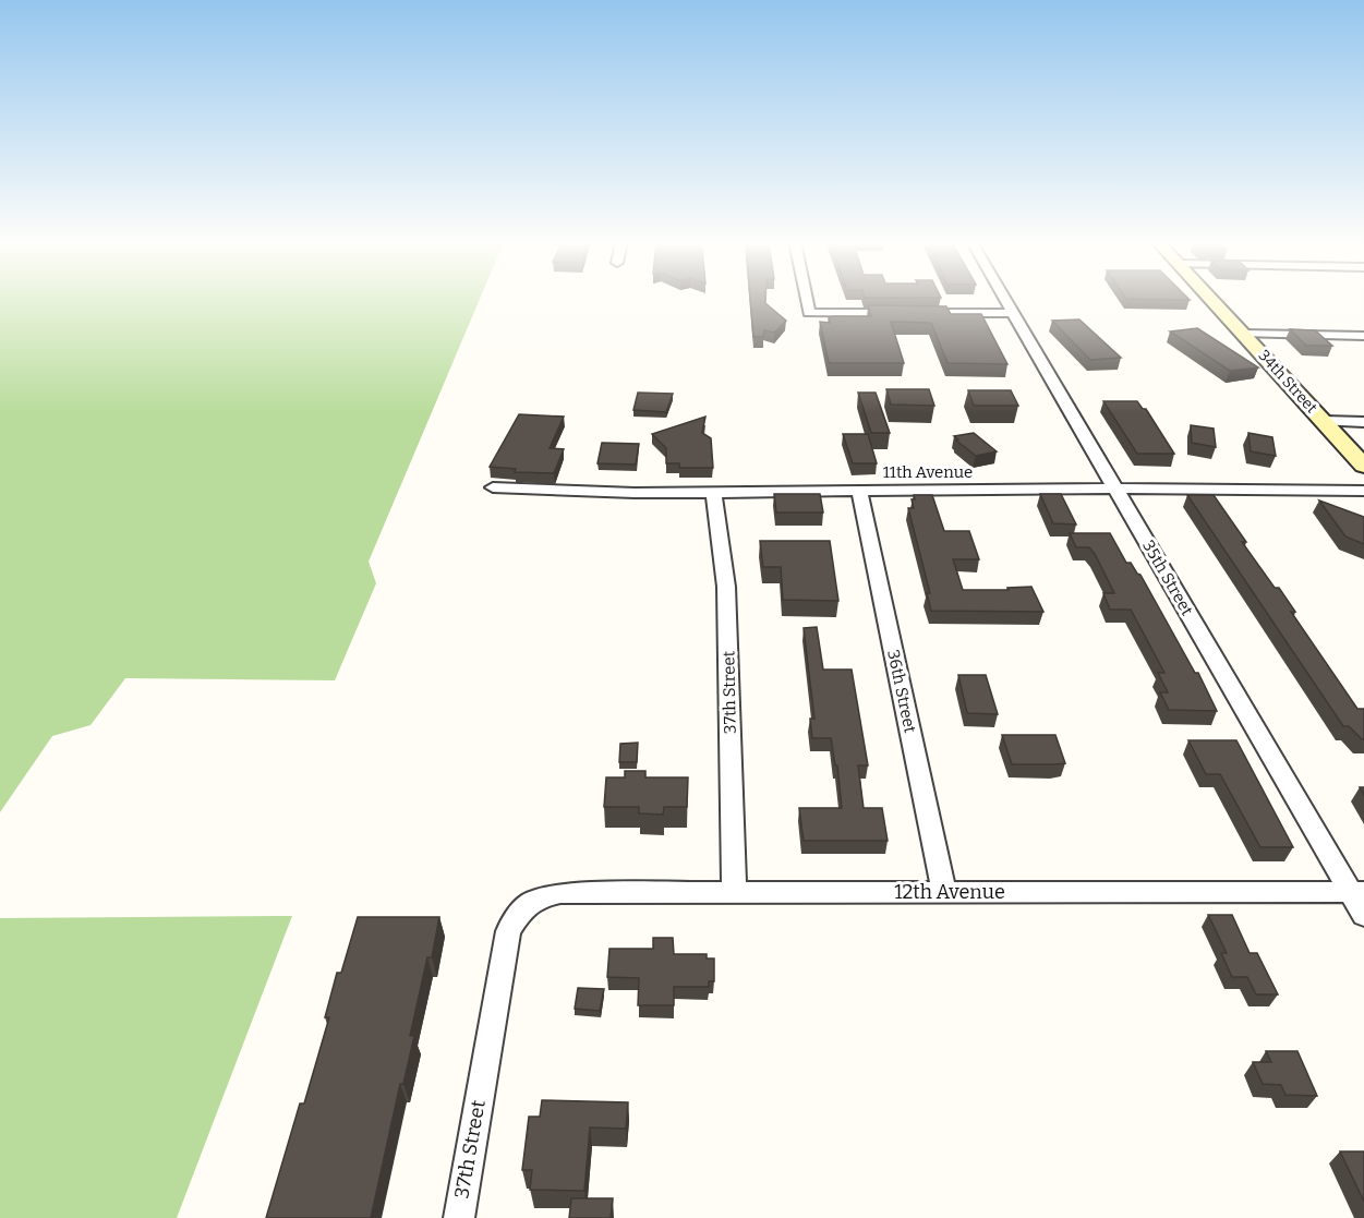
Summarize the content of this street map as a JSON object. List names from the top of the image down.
{
  "streets": {
    "street": [
      "34th Street",
      "11th Avenue",
      "35th Street",
      "36th Street",
      "37th Street",
      "12th Avenue"
    ]
  },
  "crossings": [
    ["11th Avenue", "35th Street"],
    ["11th Avenue", "36th Street"],
    ["11th Avenue", "37th Street"],
    ["35th Street", "12th Avenue"],
    ["36th Street", "12th Avenue"],
    ["37th Street", "12th Avenue"]
  ]
}
